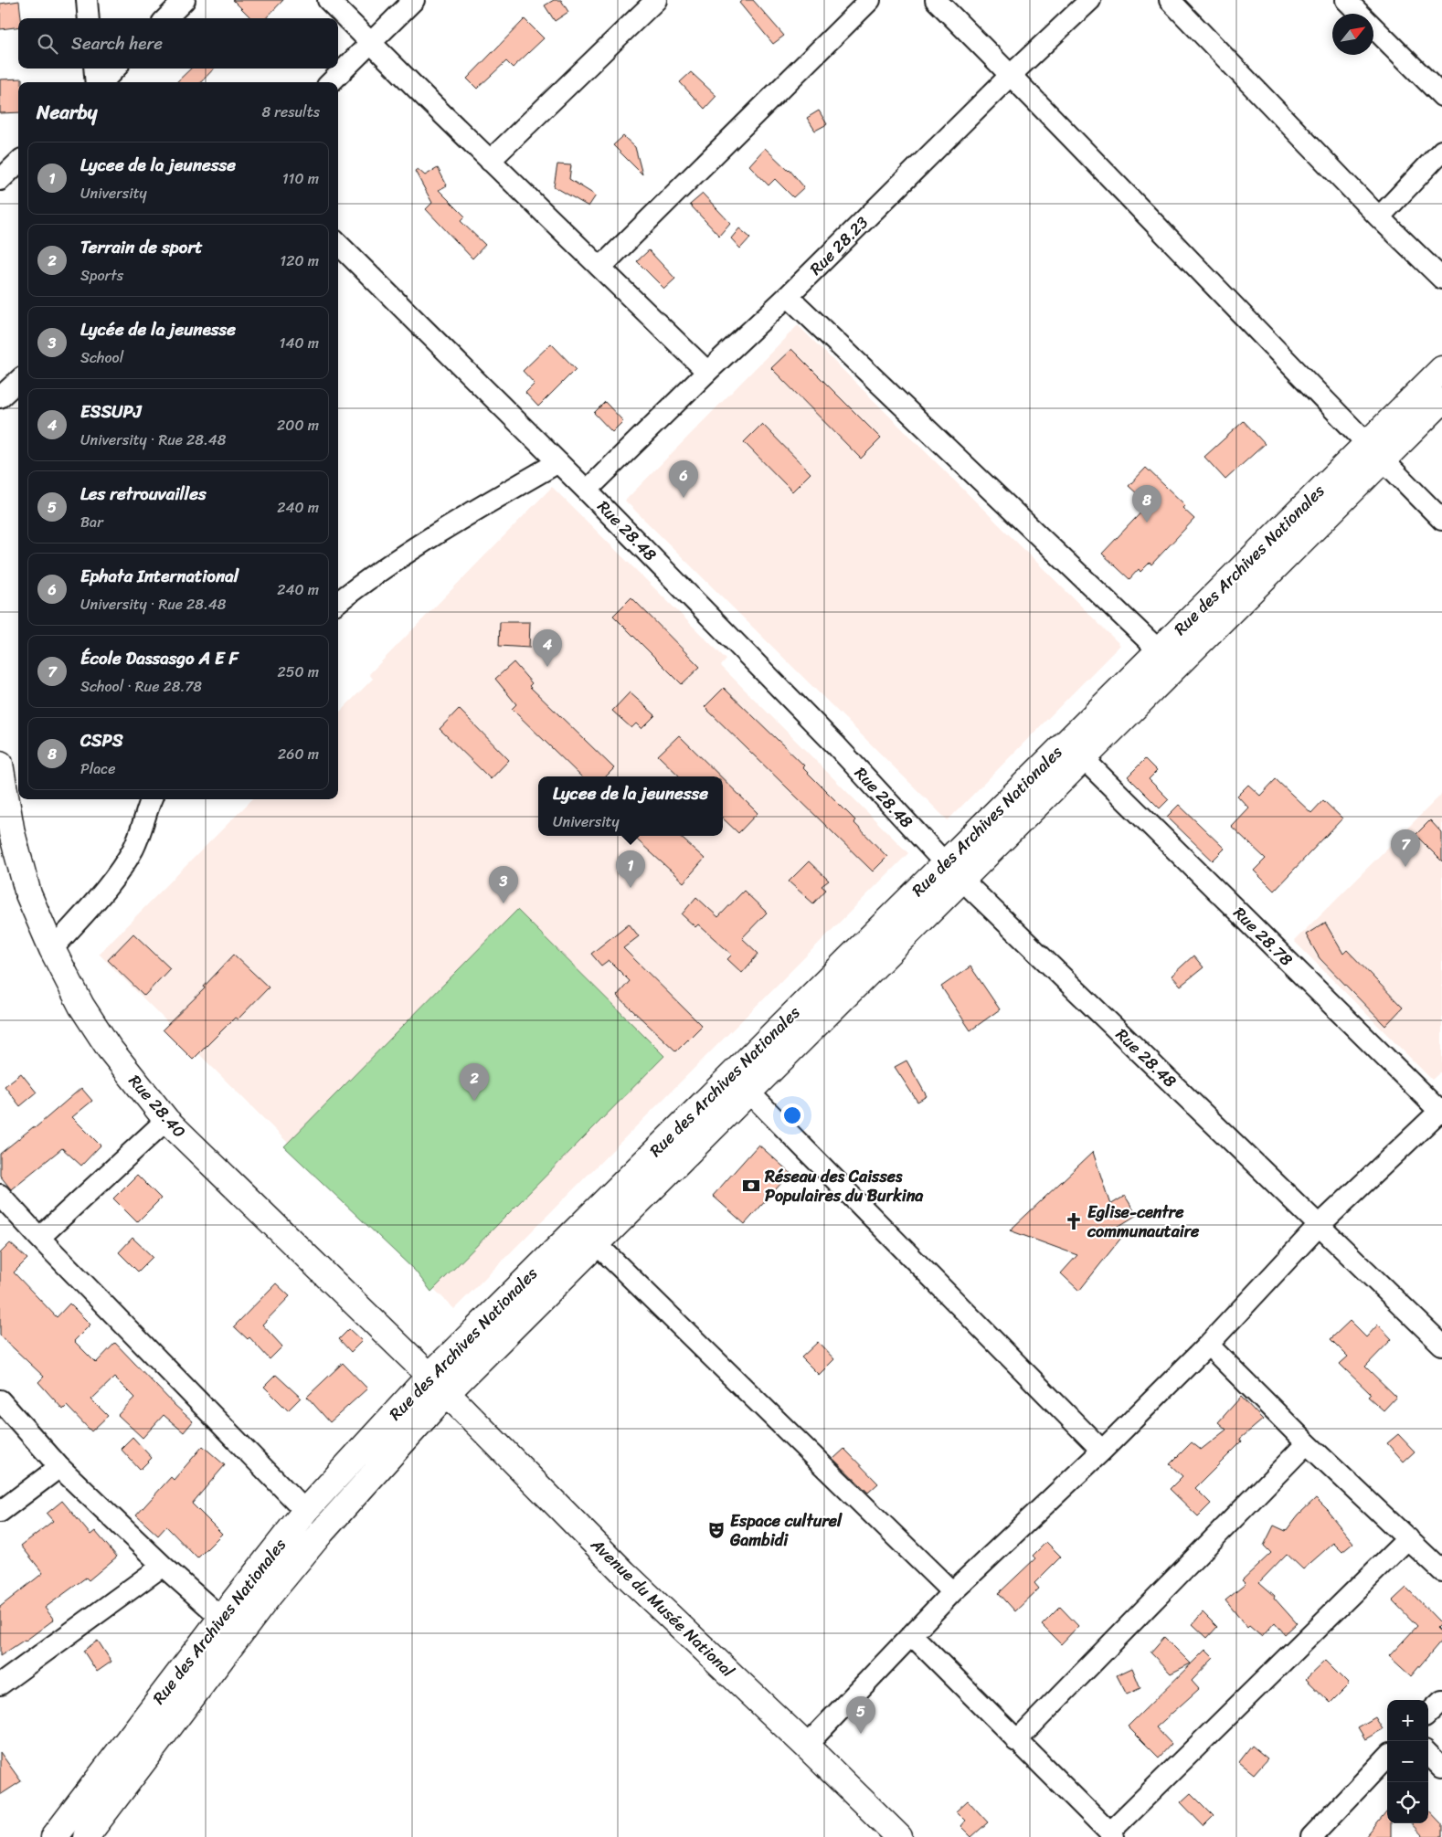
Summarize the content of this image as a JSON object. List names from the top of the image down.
{
  "streets": {
    "street": [
      "Rue 28.23",
      "Rue 28.48",
      "Rue des Archives Nationales",
      "Rue 28.78",
      "Rue 28.40",
      "Avenue du Musée National"
    ]
  },
  "crossings": [
    ["Rue 28.23", "Rue 28.48"],
    ["Rue 28.48", "Rue des Archives Nationales"],
    ["Rue des Archives Nationales", "Rue 28.78"],
    ["Rue des Archives Nationales", "Rue 28.40"],
    ["Rue des Archives Nationales", "Avenue du Musée National"],
    ["Rue 28.40", "Avenue du Musée National"]
  ],
  "places": {
    "bank": ["Réseau des Caisses Populaires du Burkina"],
    "church": ["Eglise-centre communautaire"],
    "theatre": ["Espace culturel Gambidi"]
  },
  "north": "top right",
  "page": {
    "search": "Search here",
    "heading": ["Nearby", "8 results"],
    "list": [
      {
        "mark": "1",
        "name": "Lycee de la jeunesse",
        "note": "University",
        "value": "110 m"
      },
      {
        "mark": "2",
        "name": "Terrain de sport",
        "note": "Sports",
        "value": "120 m"
      },
      {
        "mark": "3",
        "name": "Lycée de la jeunesse",
        "note": "School",
        "value": "140 m"
      },
      {
        "mark": "4",
        "name": "ESSUPJ",
        "note": "University · Rue 28.48",
        "value": "200 m"
      },
      {
        "mark": "5",
        "name": "Les retrouvailles",
        "note": "Bar",
        "value": "240 m"
      },
      {
        "mark": "6",
        "name": "Ephata International",
        "note": "University · Rue 28.48",
        "value": "240 m"
      },
      {
        "mark": "7",
        "name": "École Dassasgo A E F",
        "note": "School · Rue 28.78",
        "value": "250 m"
      },
      {
        "mark": "8",
        "name": "CSPS",
        "note": "Place",
        "value": "260 m"
      }
    ],
    "pins": [
      "6",
      "8",
      "4",
      "7",
      "1",
      "3",
      "2",
      "5"
    ],
    "popup": ["Lycee de la jeunesse", "University"],
    "map_buttons": ["+", "−"]
  }
}
